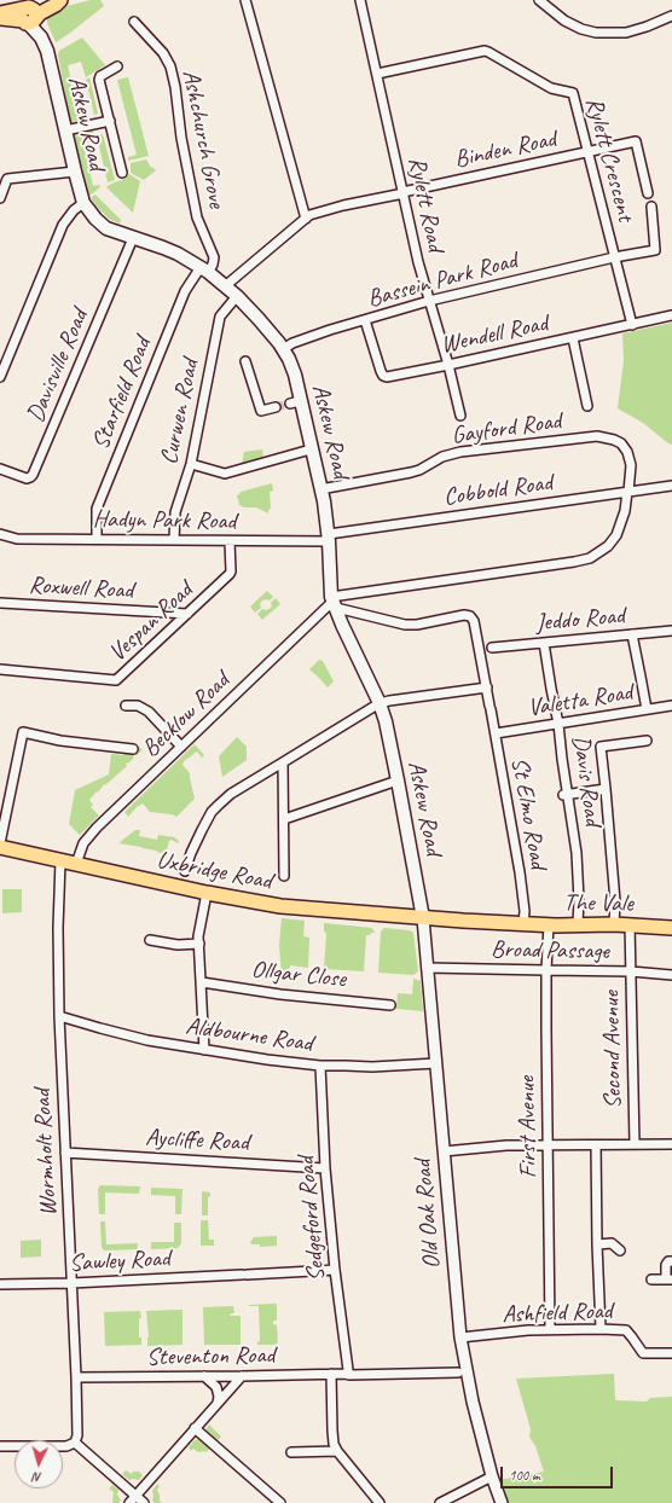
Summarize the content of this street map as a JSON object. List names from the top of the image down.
{
  "streets": {
    "main road": ["Askew Road", "Uxbridge Road", "The Vale"],
    "street": [
      "Ashchurch Grove",
      "Binden Road",
      "Rylett Crescent",
      "Rylett Road",
      "Bassein Park Road",
      "Wendell Road",
      "Davisville Road",
      "Starfield Road",
      "Curwen Road",
      "Gayford Road",
      "Cobbold Road",
      "Hadyn Park Road",
      "Roxwell Road",
      "Jeddo Road",
      "Vespan Road",
      "Valetta Road",
      "Becklow Road",
      "Davis Road",
      "St Elmo Road",
      "Broad Passage",
      "Ollgar Close",
      "Aldbourne Road",
      "Second Avenue",
      "First Avenue",
      "Aycliffe Road",
      "Wormholt Road",
      "Old Oak Road",
      "Sedgeford Road",
      "Sawley Road",
      "Ashfield Road",
      "Steventon Road"
    ]
  },
  "crossings": [
    ["Askew Road", "Ashchurch Grove"],
    ["Askew Road", "Binden Road"],
    ["Askew Road", "Bassein Park Road"],
    ["Askew Road", "Davisville Road"],
    ["Askew Road", "Starfield Road"],
    ["Askew Road", "Curwen Road"],
    ["Askew Road", "Gayford Road"],
    ["Askew Road", "Cobbold Road"],
    ["Askew Road", "Hadyn Park Road"],
    ["Askew Road", "Becklow Road"],
    ["Askew Road", "St Elmo Road"],
    ["Askew Road", "Uxbridge Road"],
    ["Askew Road", "Old Oak Road"],
    ["Ashchurch Grove", "Starfield Road"],
    ["Binden Road", "Rylett Crescent"],
    ["Binden Road", "Rylett Road"],
    ["Rylett Crescent", "Rylett Road"],
    ["Rylett Crescent", "Bassein Park Road"],
    ["Rylett Crescent", "Wendell Road"],
    ["Rylett Road", "Bassein Park Road"],
    ["Rylett Road", "Wendell Road"],
    ["Bassein Park Road", "Wendell Road"],
    ["Starfield Road", "Hadyn Park Road"],
    ["Curwen Road", "Hadyn Park Road"],
    ["Gayford Road", "Cobbold Road"],
    ["Cobbold Road", "Hadyn Park Road"],
    ["Hadyn Park Road", "Vespan Road"],
    ["Roxwell Road", "Vespan Road"],
    ["Jeddo Road", "Davis Road"],
    ["Valetta Road", "Davis Road"],
    ["Valetta Road", "St Elmo Road"],
    ["Becklow Road", "St Elmo Road"],
    ["Becklow Road", "Uxbridge Road"],
    ["Davis Road", "The Vale"],
    ["St Elmo Road", "Uxbridge Road"],
    ["St Elmo Road", "The Vale"],
    ["Uxbridge Road", "The Vale"],
    ["Uxbridge Road", "Wormholt Road"],
    ["Uxbridge Road", "Old Oak Road"],
    ["The Vale", "Second Avenue"],
    ["The Vale", "First Avenue"],
    ["Broad Passage", "Second Avenue"],
    ["Broad Passage", "First Avenue"],
    ["Broad Passage", "Old Oak Road"],
    ["Aldbourne Road", "Wormholt Road"],
    ["Aldbourne Road", "Old Oak Road"],
    ["Aldbourne Road", "Sedgeford Road"],
    ["First Avenue", "Ashfield Road"],
    ["Aycliffe Road", "Wormholt Road"],
    ["Aycliffe Road", "Sedgeford Road"],
    ["Wormholt Road", "Sawley Road"],
    ["Wormholt Road", "Steventon Road"],
    ["Old Oak Road", "Ashfield Road"],
    ["Old Oak Road", "Steventon Road"],
    ["Sedgeford Road", "Sawley Road"],
    ["Sedgeford Road", "Steventon Road"]
  ],
  "scale_bar": "100 m",
  "north": "bottom"
}
